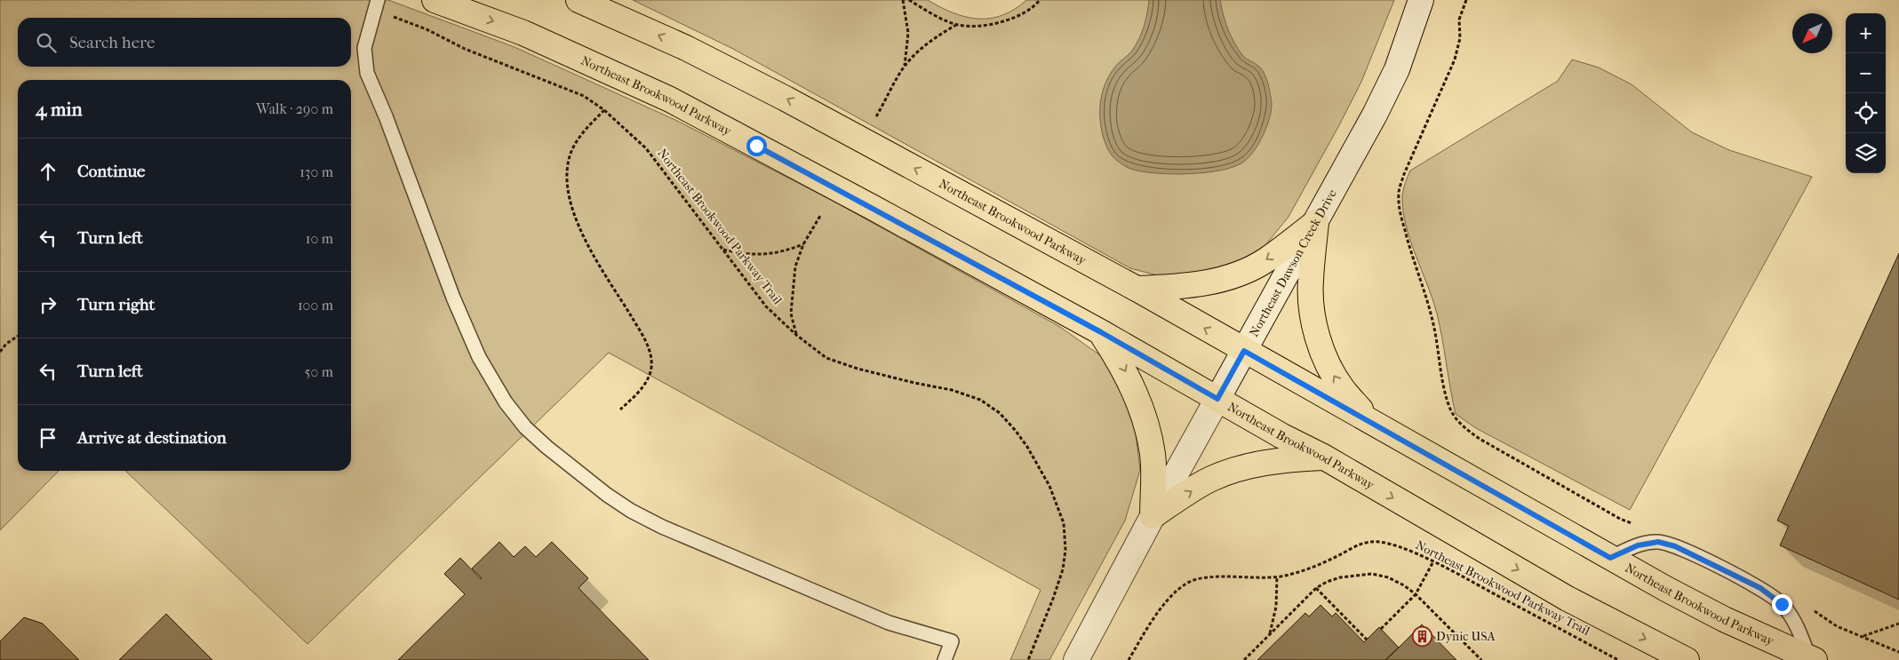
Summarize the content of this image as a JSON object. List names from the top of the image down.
{
  "streets": {
    "main road": ["Northeast Brookwood Parkway"],
    "street": ["Northeast Dawson Creek Drive"],
    "path": ["Northeast Brookwood Parkway Trail"]
  },
  "crossings": [
    ["Northeast Brookwood Parkway", "Northeast Dawson Creek Drive"]
  ],
  "places": {
    "building": ["Dynic USA"]
  },
  "north": "bottom left",
  "page": {
    "map_buttons": ["+", "−"],
    "search": "Search here",
    "heading": ["4 min", "Walk · 290 m"],
    "list": [
      ["Continue", "130 m"],
      ["Turn left", "10 m"],
      ["Turn right", "100 m"],
      ["Turn left", "50 m"],
      "Arrive at destination"
    ]
  }
}
